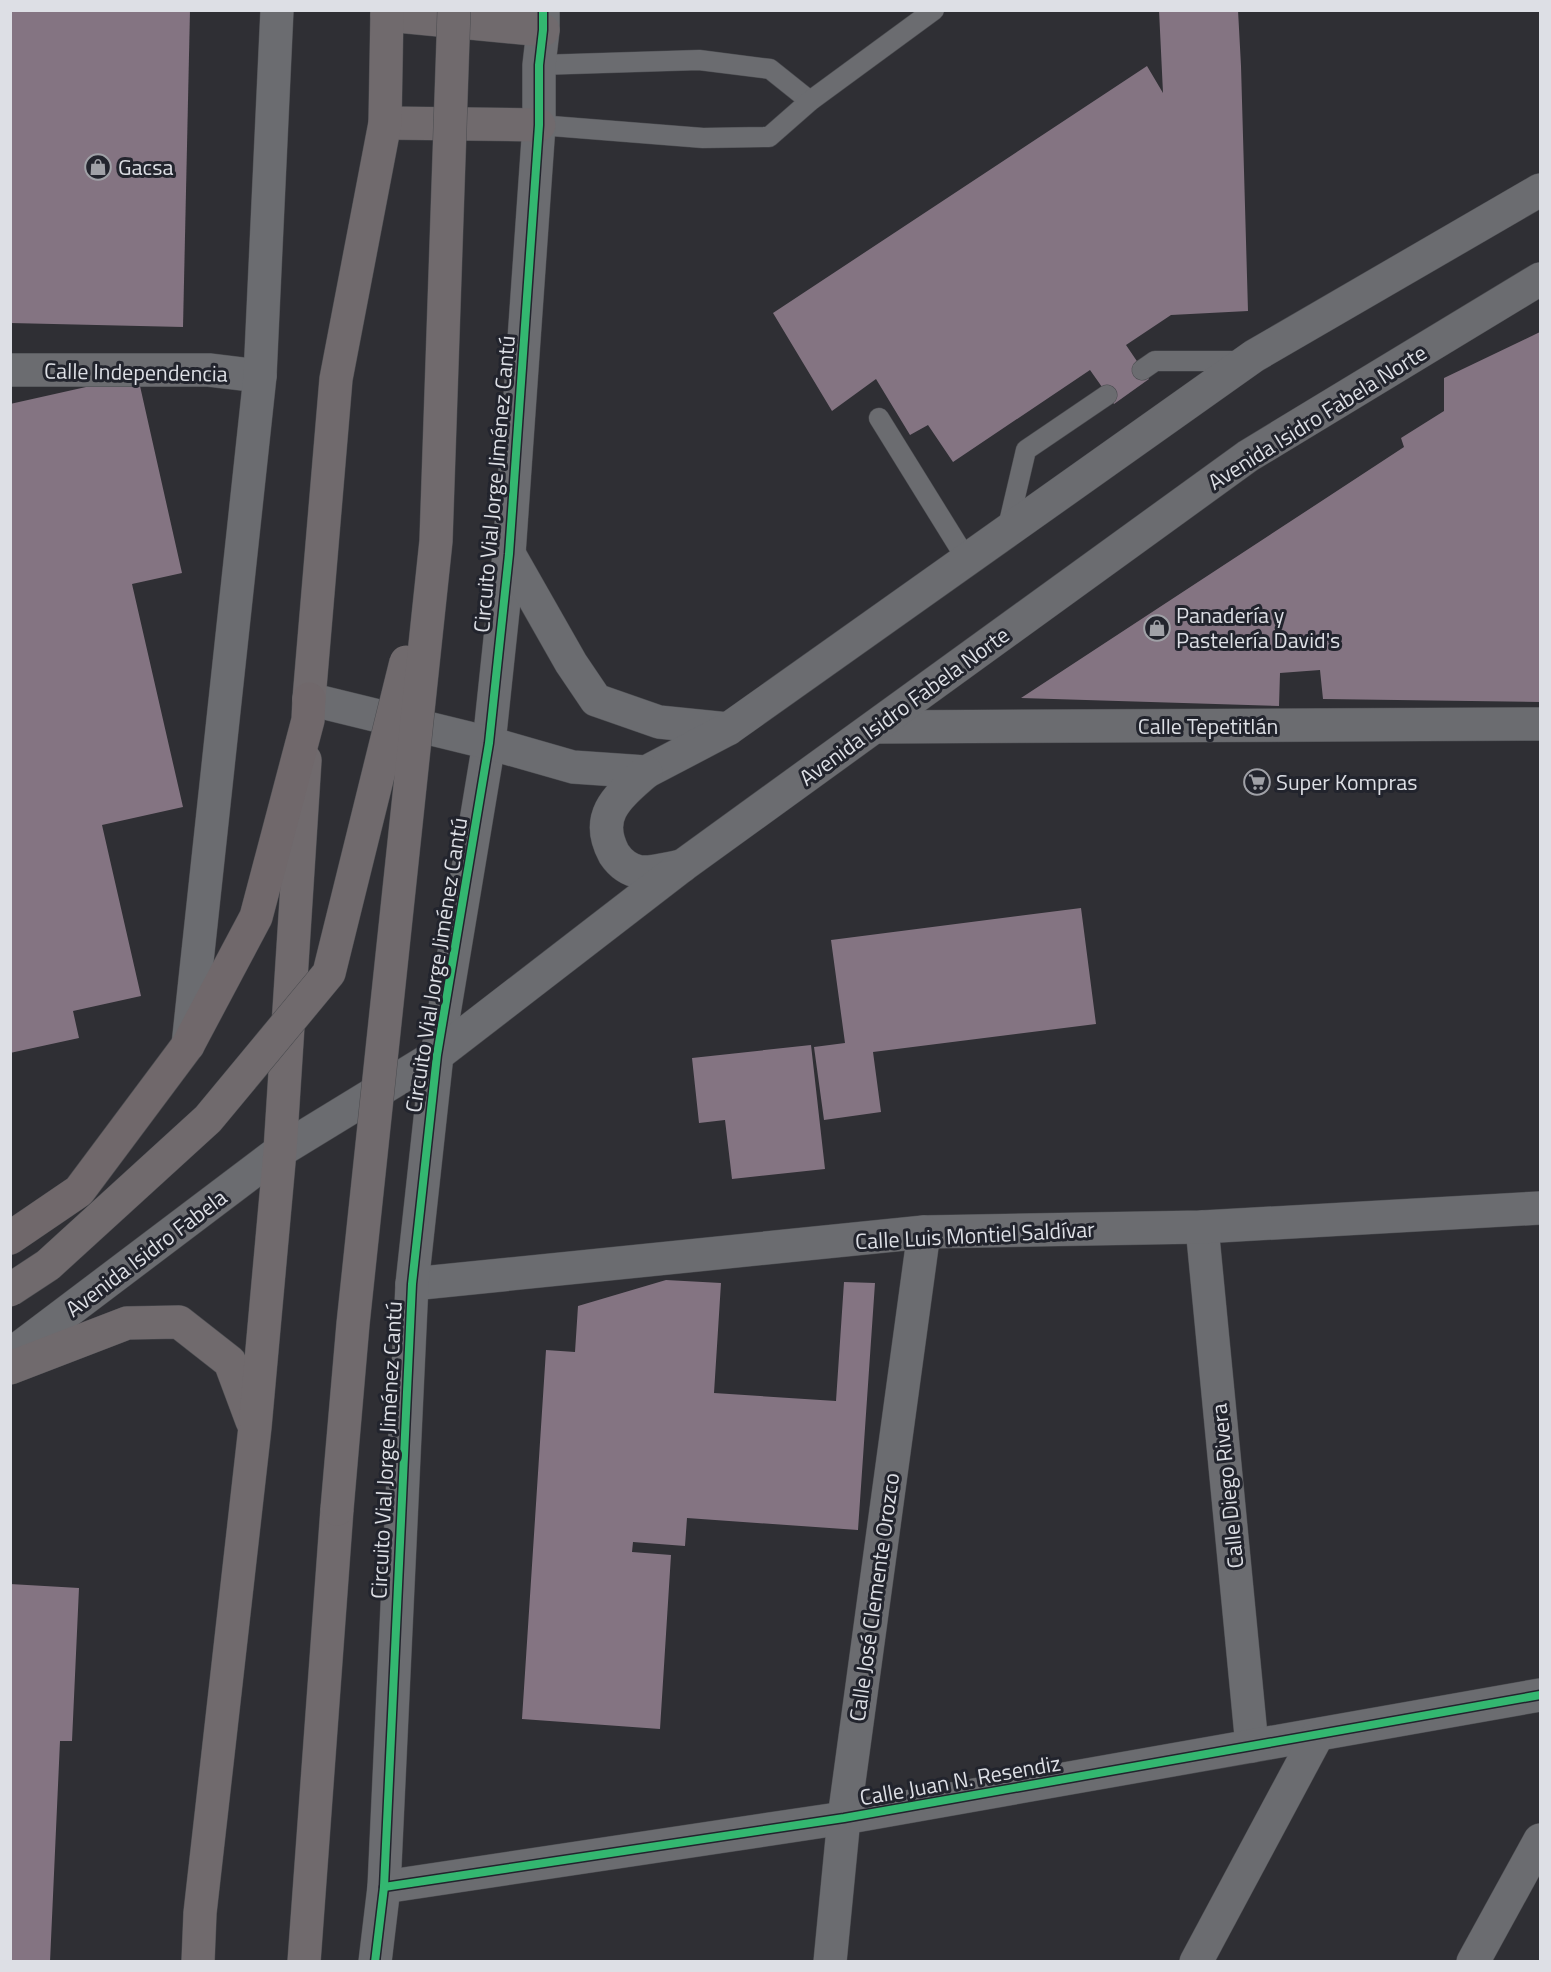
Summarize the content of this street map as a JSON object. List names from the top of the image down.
{
  "streets": {
    "main road": ["Circuito Vial Jorge Jiménez Cantú"],
    "street": [
      "Calle Independencia",
      "Avenida Isidro Fabela Norte",
      "Calle Tepetitlán",
      "Calle Luis Montiel Saldívar",
      "Avenida Isidro Fabela",
      "Calle Diego Rivera",
      "Calle José Clemente Orozco",
      "Calle Juan N. Resendiz"
    ]
  },
  "crossings": [
    ["Avenida Isidro Fabela Norte", "Circuito Vial Jorge Jiménez Cantú"],
    ["Avenida Isidro Fabela Norte", "Calle Tepetitlán"],
    ["Avenida Isidro Fabela Norte", "Avenida Isidro Fabela"],
    ["Circuito Vial Jorge Jiménez Cantú", "Calle Luis Montiel Saldívar"],
    ["Circuito Vial Jorge Jiménez Cantú", "Calle Juan N. Resendiz"],
    ["Calle Luis Montiel Saldívar", "Calle Diego Rivera"],
    ["Calle Luis Montiel Saldívar", "Calle José Clemente Orozco"],
    ["Calle Diego Rivera", "Calle Juan N. Resendiz"],
    ["Calle José Clemente Orozco", "Calle Juan N. Resendiz"]
  ],
  "places": {
    "shop": ["Gacsa", "Panadería y Pastelería David's"],
    "supermarket": ["Super Kompras"]
  }
}
